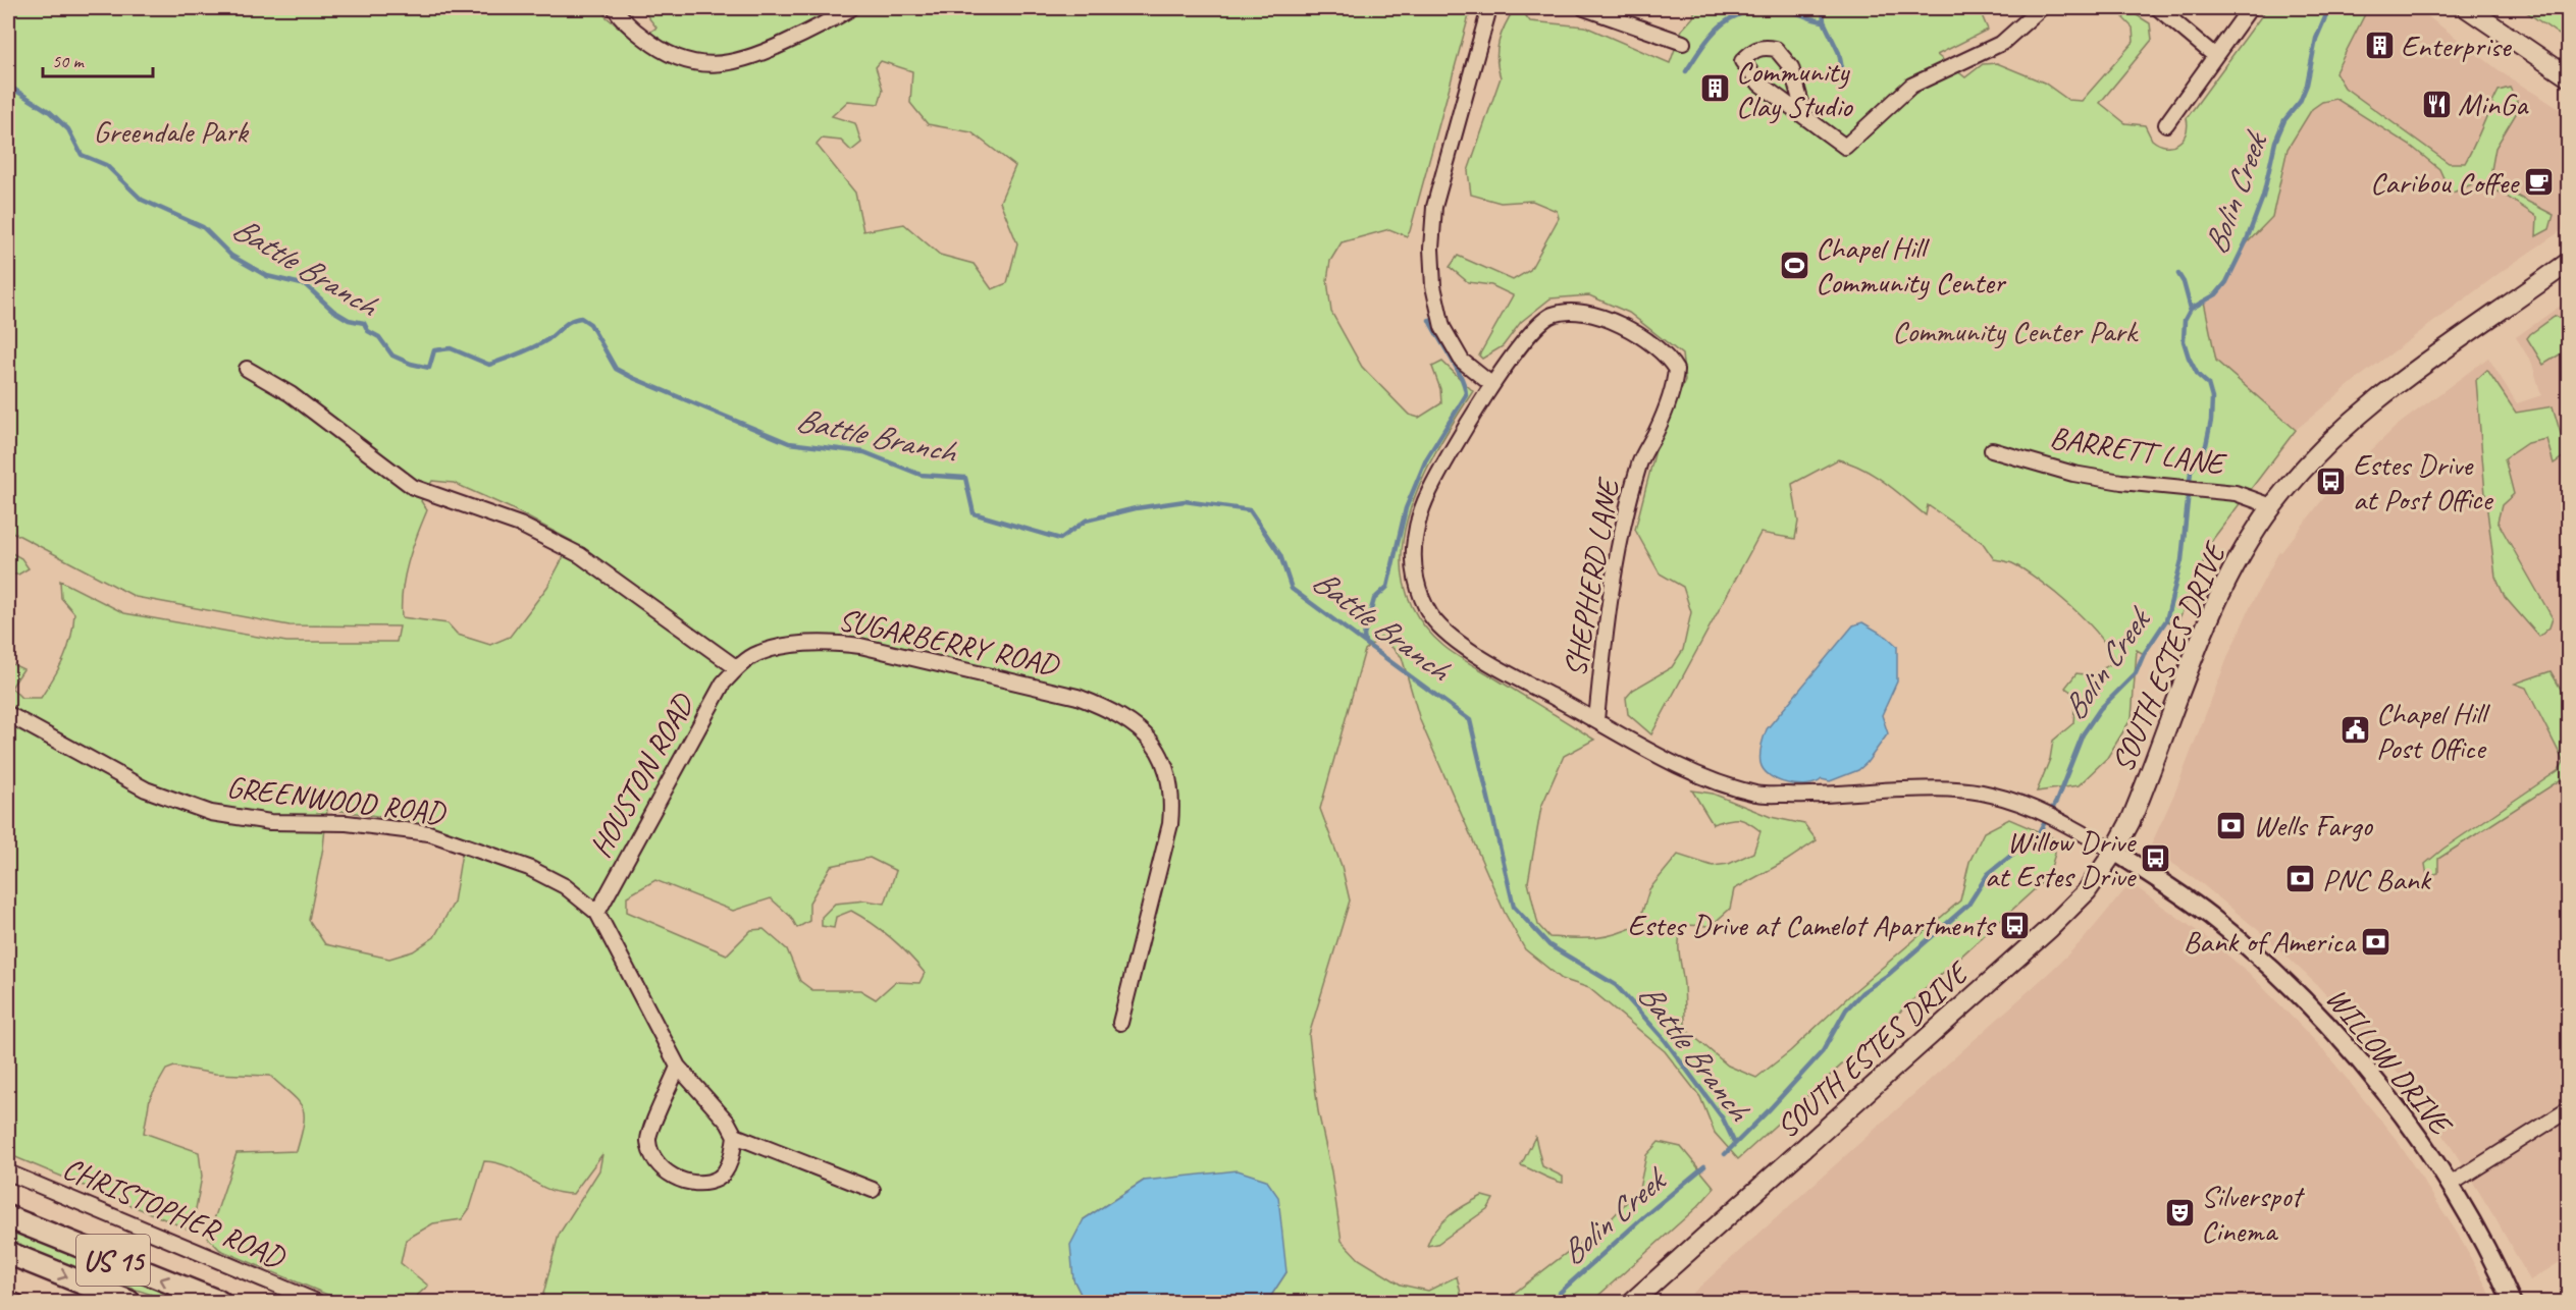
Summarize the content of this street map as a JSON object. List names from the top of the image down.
{
  "streets": {
    "highway": ["US 15"],
    "main road": ["SOUTH ESTES DRIVE"],
    "street": [
      "BARRETT LANE",
      "SHEPHERD LANE",
      "SUGARBERRY ROAD",
      "HOUSTON ROAD",
      "GREENWOOD ROAD",
      "WILLOW DRIVE",
      "CHRISTOPHER ROAD"
    ]
  },
  "crossings": [
    ["BARRETT LANE", "SOUTH ESTES DRIVE"],
    ["SHEPHERD LANE", "SOUTH ESTES DRIVE"],
    ["SHEPHERD LANE", "WILLOW DRIVE"],
    ["SUGARBERRY ROAD", "HOUSTON ROAD"],
    ["SOUTH ESTES DRIVE", "WILLOW DRIVE"],
    ["HOUSTON ROAD", "GREENWOOD ROAD"]
  ],
  "water": ["Bolin Creek", "Battle Branch"],
  "parks": ["Greendale Park", "Community Center Park"],
  "places": {
    "building": ["Enterprise", "Community Clay Studio"],
    "restaurant": ["MinGa"],
    "cafe": ["Caribou Coffee"],
    "sports": ["Chapel Hill Community Center"],
    "bus stop": ["Estes Drive at Post Office", "Willow Drive at Estes Drive", "Estes Drive at Camelot Apartments"],
    "public building": ["Chapel Hill Post Office"],
    "bank": ["Wells Fargo", "PNC Bank", "Bank of America"],
    "theatre": ["Silverspot Cinema"]
  },
  "scale_bar": "50 m"
}
